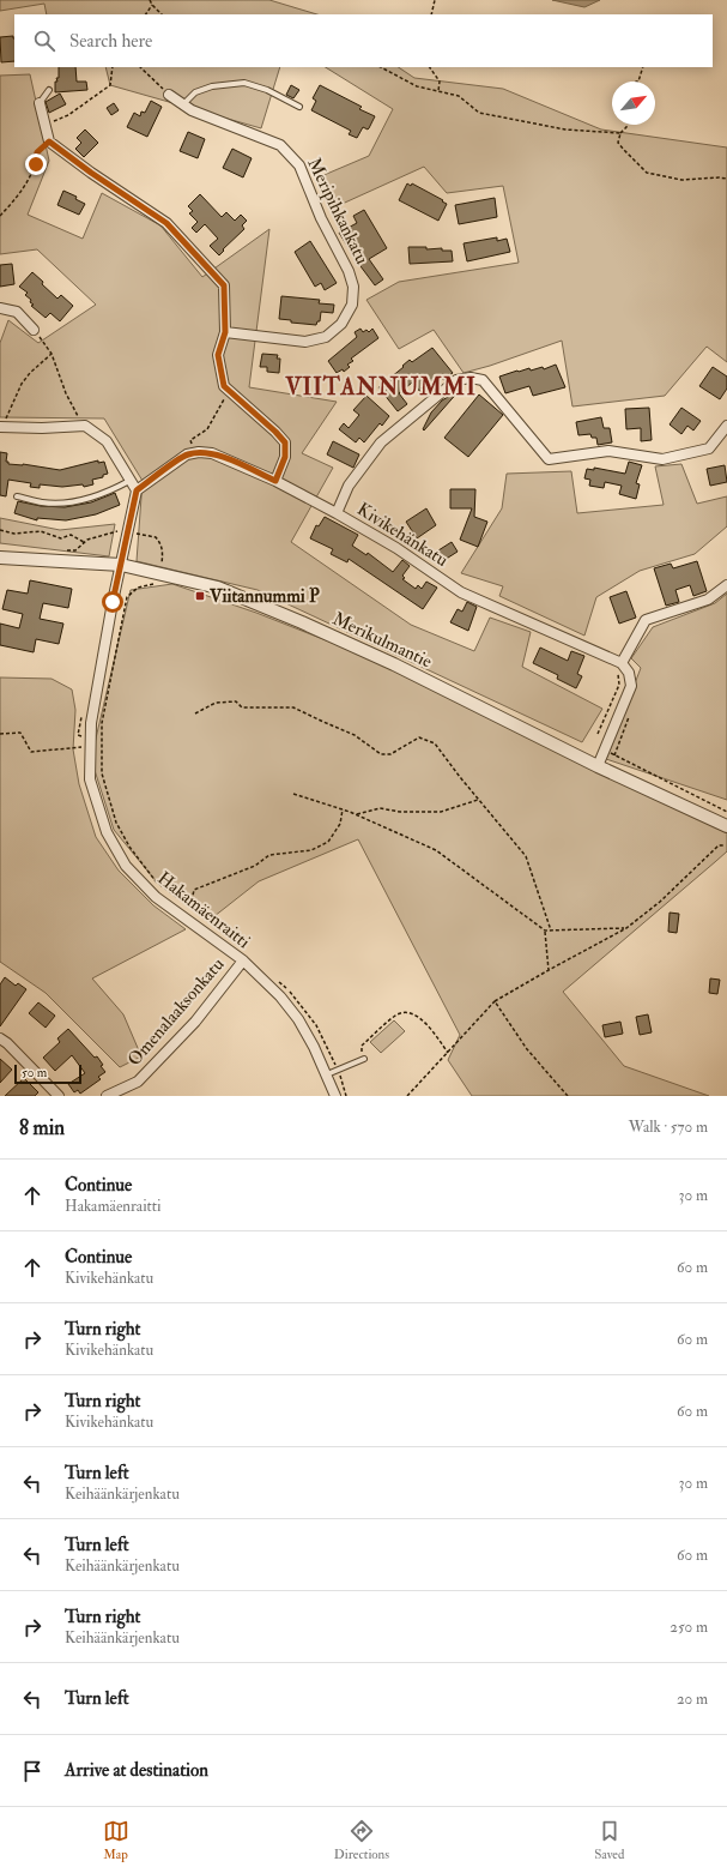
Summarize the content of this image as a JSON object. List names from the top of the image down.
{
  "streets": {
    "street": [
      "Meripihkankatu",
      "Kivikehänkatu",
      "Merikulmantie",
      "Hakamäenraitti",
      "Omenalaaksonkatu"
    ]
  },
  "crossings": [
    ["Merikulmantie", "Hakamäenraitti"],
    ["Hakamäenraitti", "Omenalaaksonkatu"]
  ],
  "districts": ["VIITANNUMMI"],
  "places": {
    "transit": ["Viitannummi P"]
  },
  "scale_bar": "50 m",
  "north": "top right",
  "page": {
    "search": "Search here",
    "scale": "50 m",
    "heading": ["8 min", "Walk · 570 m"],
    "list": [
      ["Continue", "Hakamäenraitti", "30 m"],
      ["Continue", "Kivikehänkatu", "60 m"],
      ["Turn right", "Kivikehänkatu", "60 m"],
      ["Turn right", "Kivikehänkatu", "60 m"],
      ["Turn left", "Keihäänkärjenkatu", "30 m"],
      ["Turn left", "Keihäänkärjenkatu", "60 m"],
      ["Turn right", "Keihäänkärjenkatu", "250 m"],
      ["Turn left", "20 m"],
      "Arrive at destination"
    ],
    "nav": ["Map", "Directions", "Saved"]
  }
}
